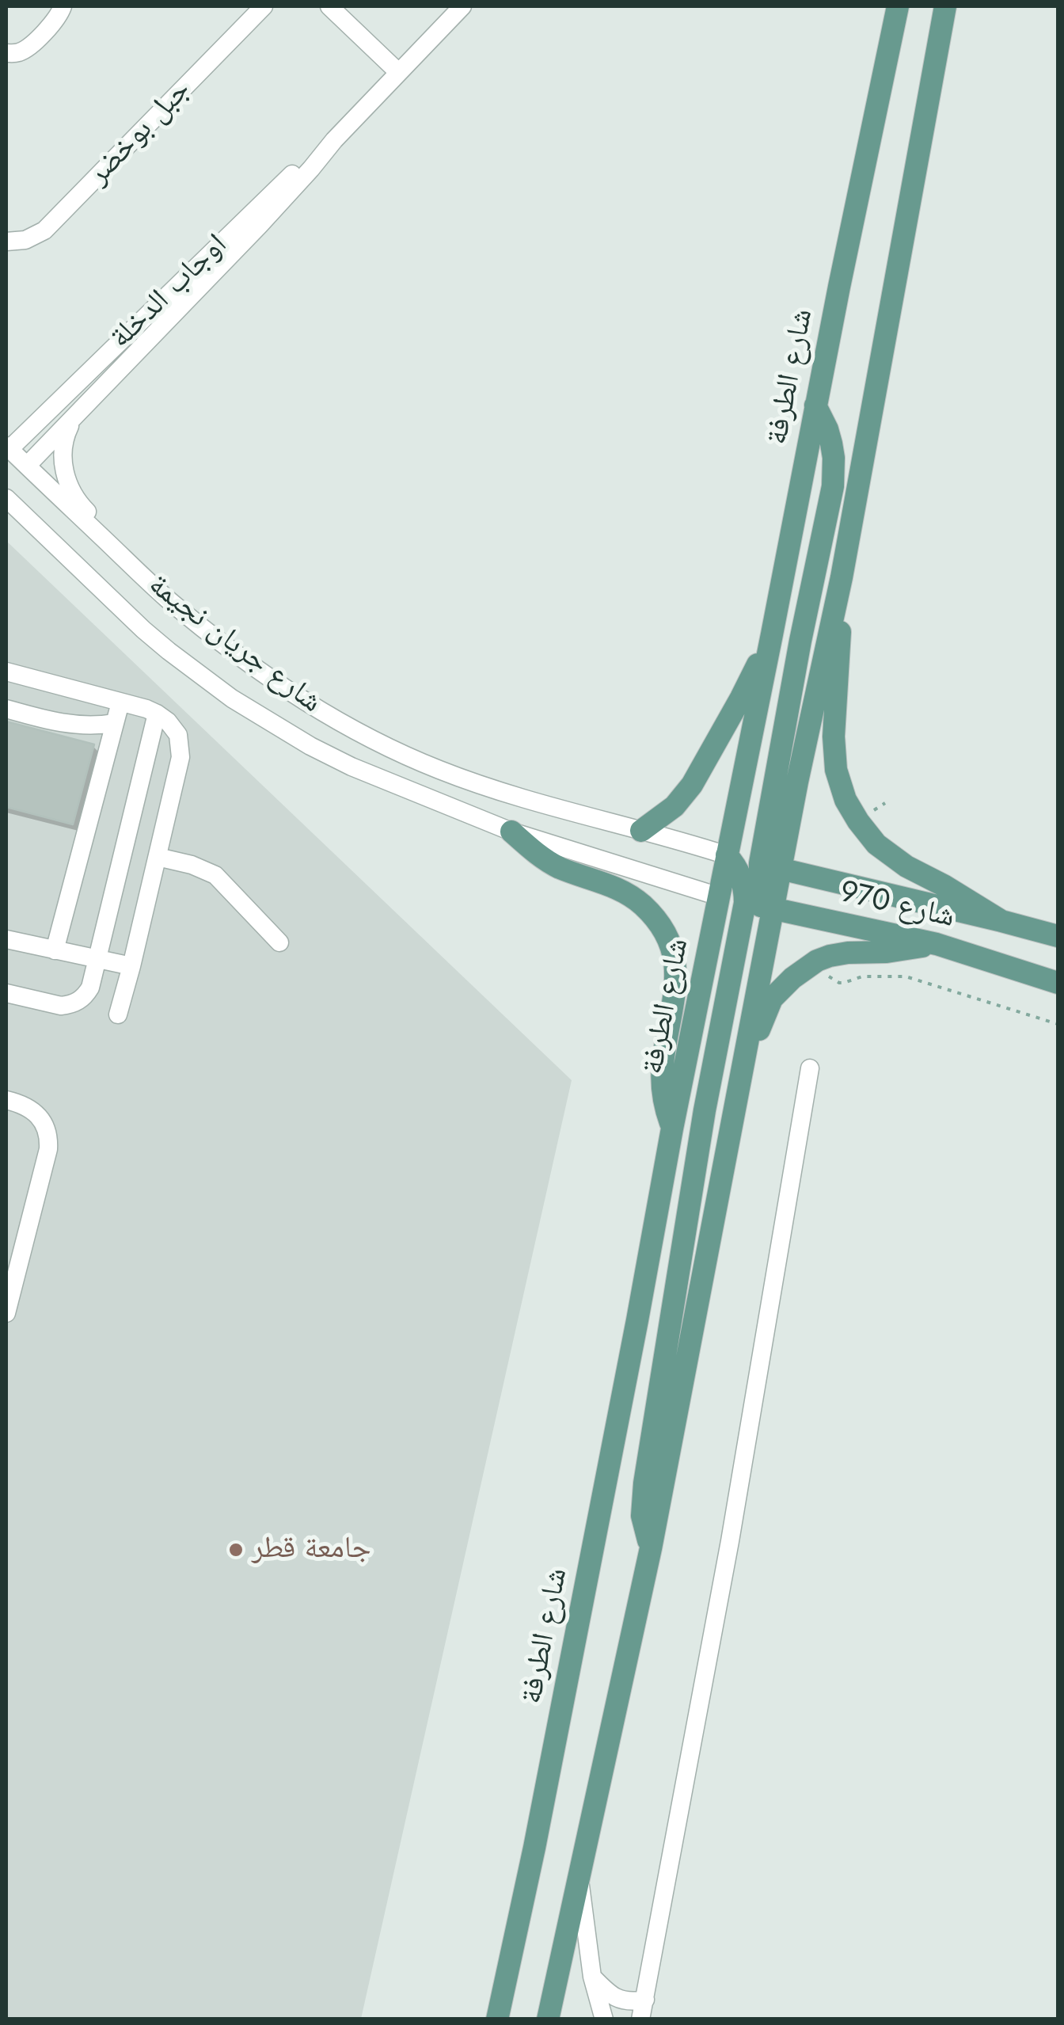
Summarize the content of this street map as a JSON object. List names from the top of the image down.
{
  "streets": {
    "main road": ["شارع الطرفة", "شارع 970"],
    "street": ["جبل بوخضر", "اوجاب الدخلة", "شارع جريان نجيمة"]
  },
  "crossings": [
    ["اوجاب الدخلة", "شارع جريان نجيمة"],
    ["شارع الطرفة", "شارع جريان نجيمة"],
    ["شارع الطرفة", "شارع 970"],
    ["شارع جريان نجيمة", "شارع 970"]
  ],
  "places": ["جامعة قطر"]
}
